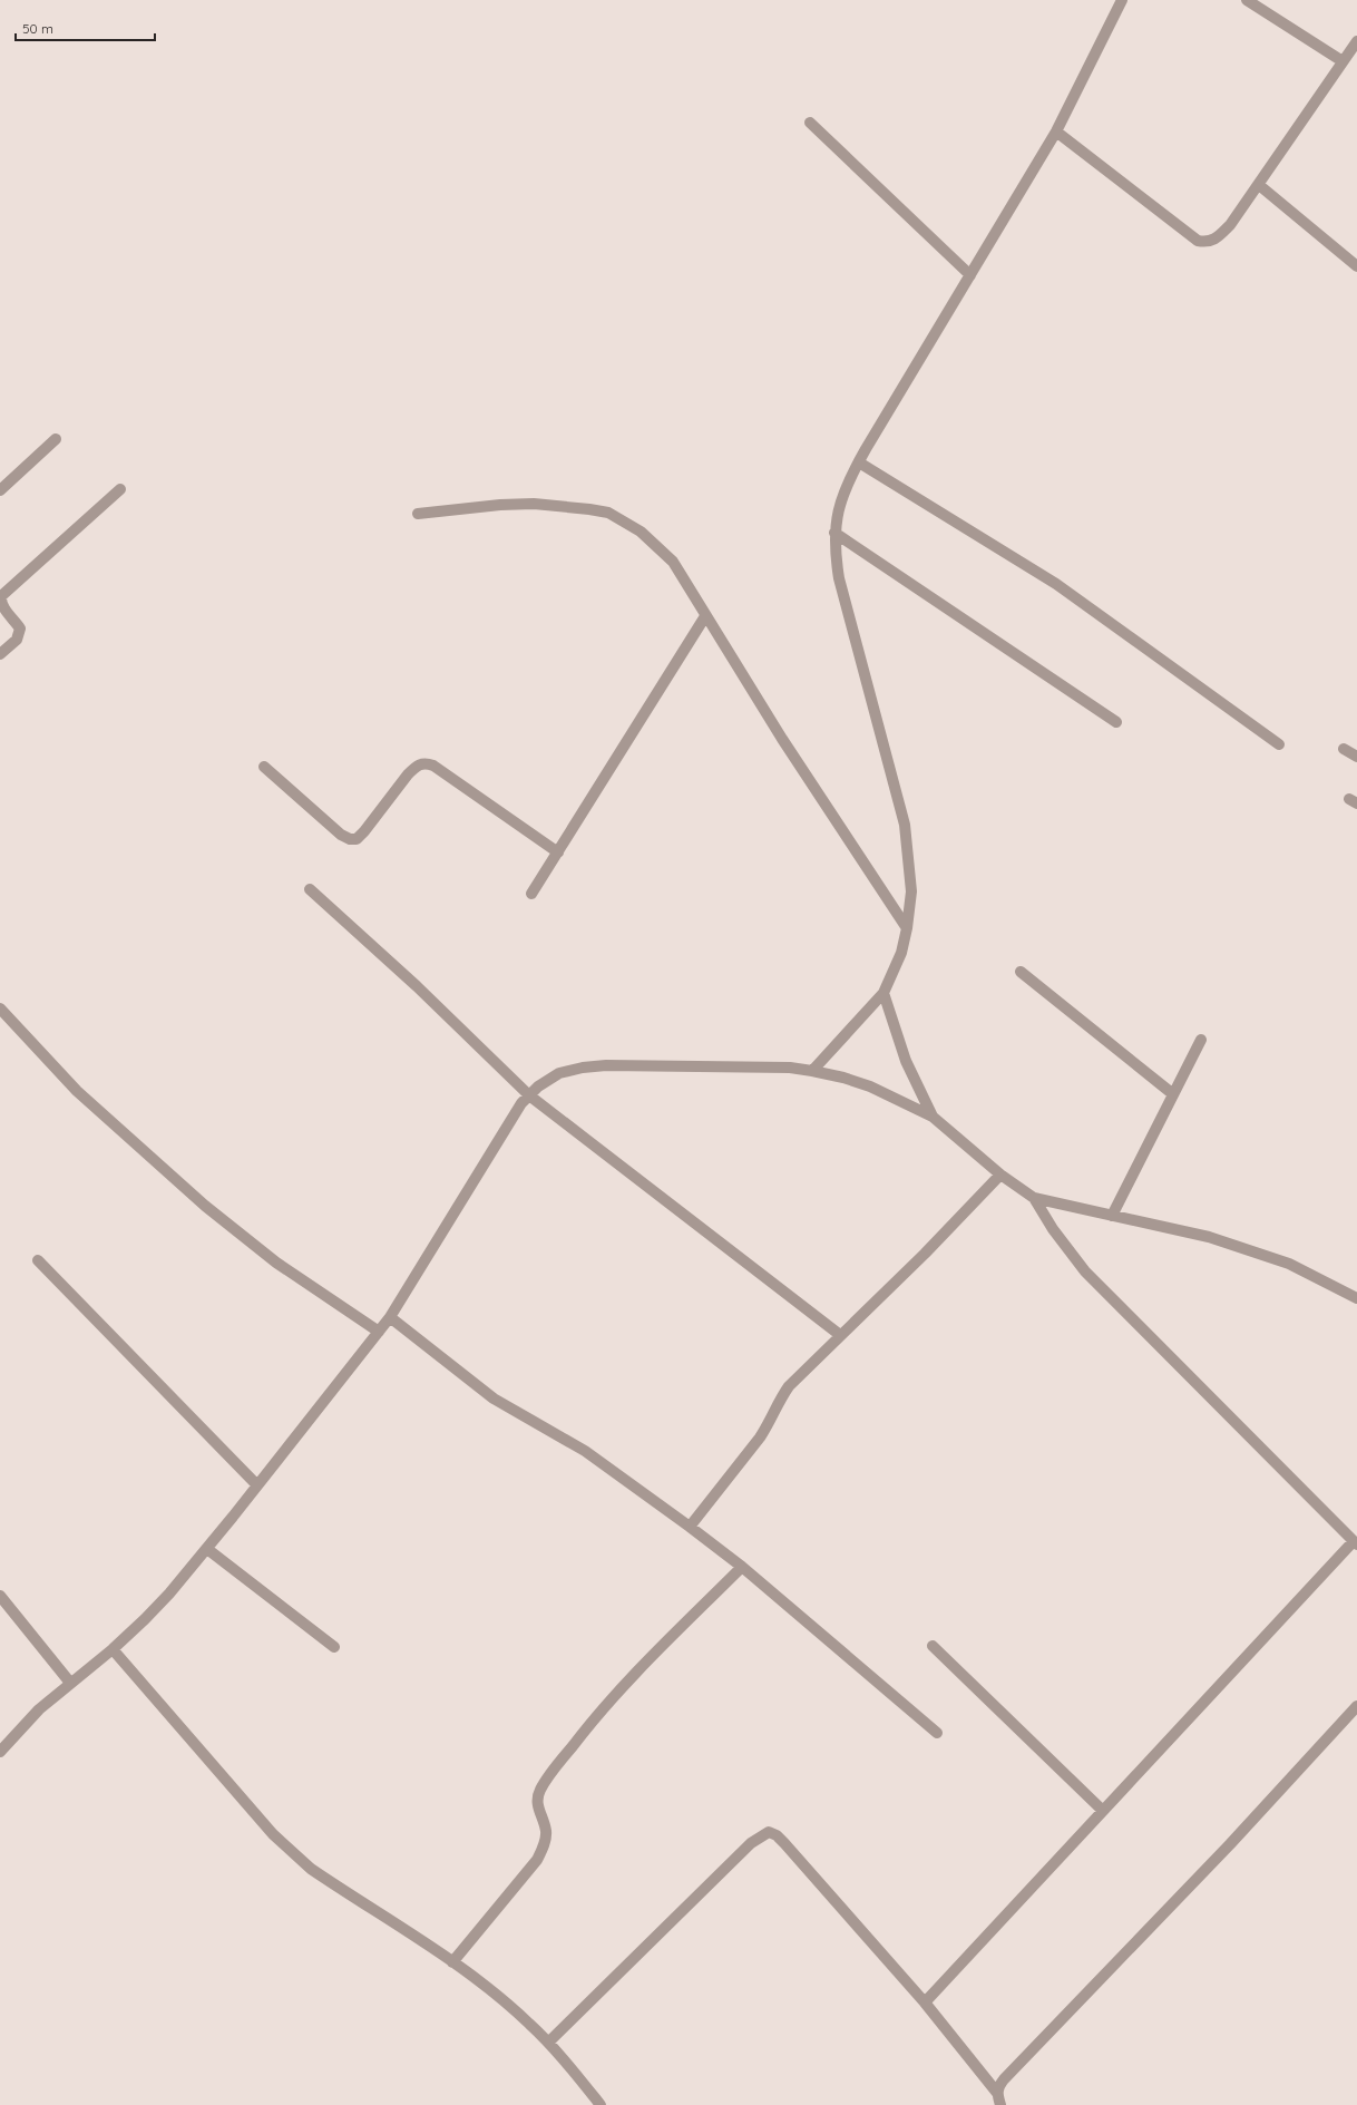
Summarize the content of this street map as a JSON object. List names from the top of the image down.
{
  "scale_bar": "50 m"
}
